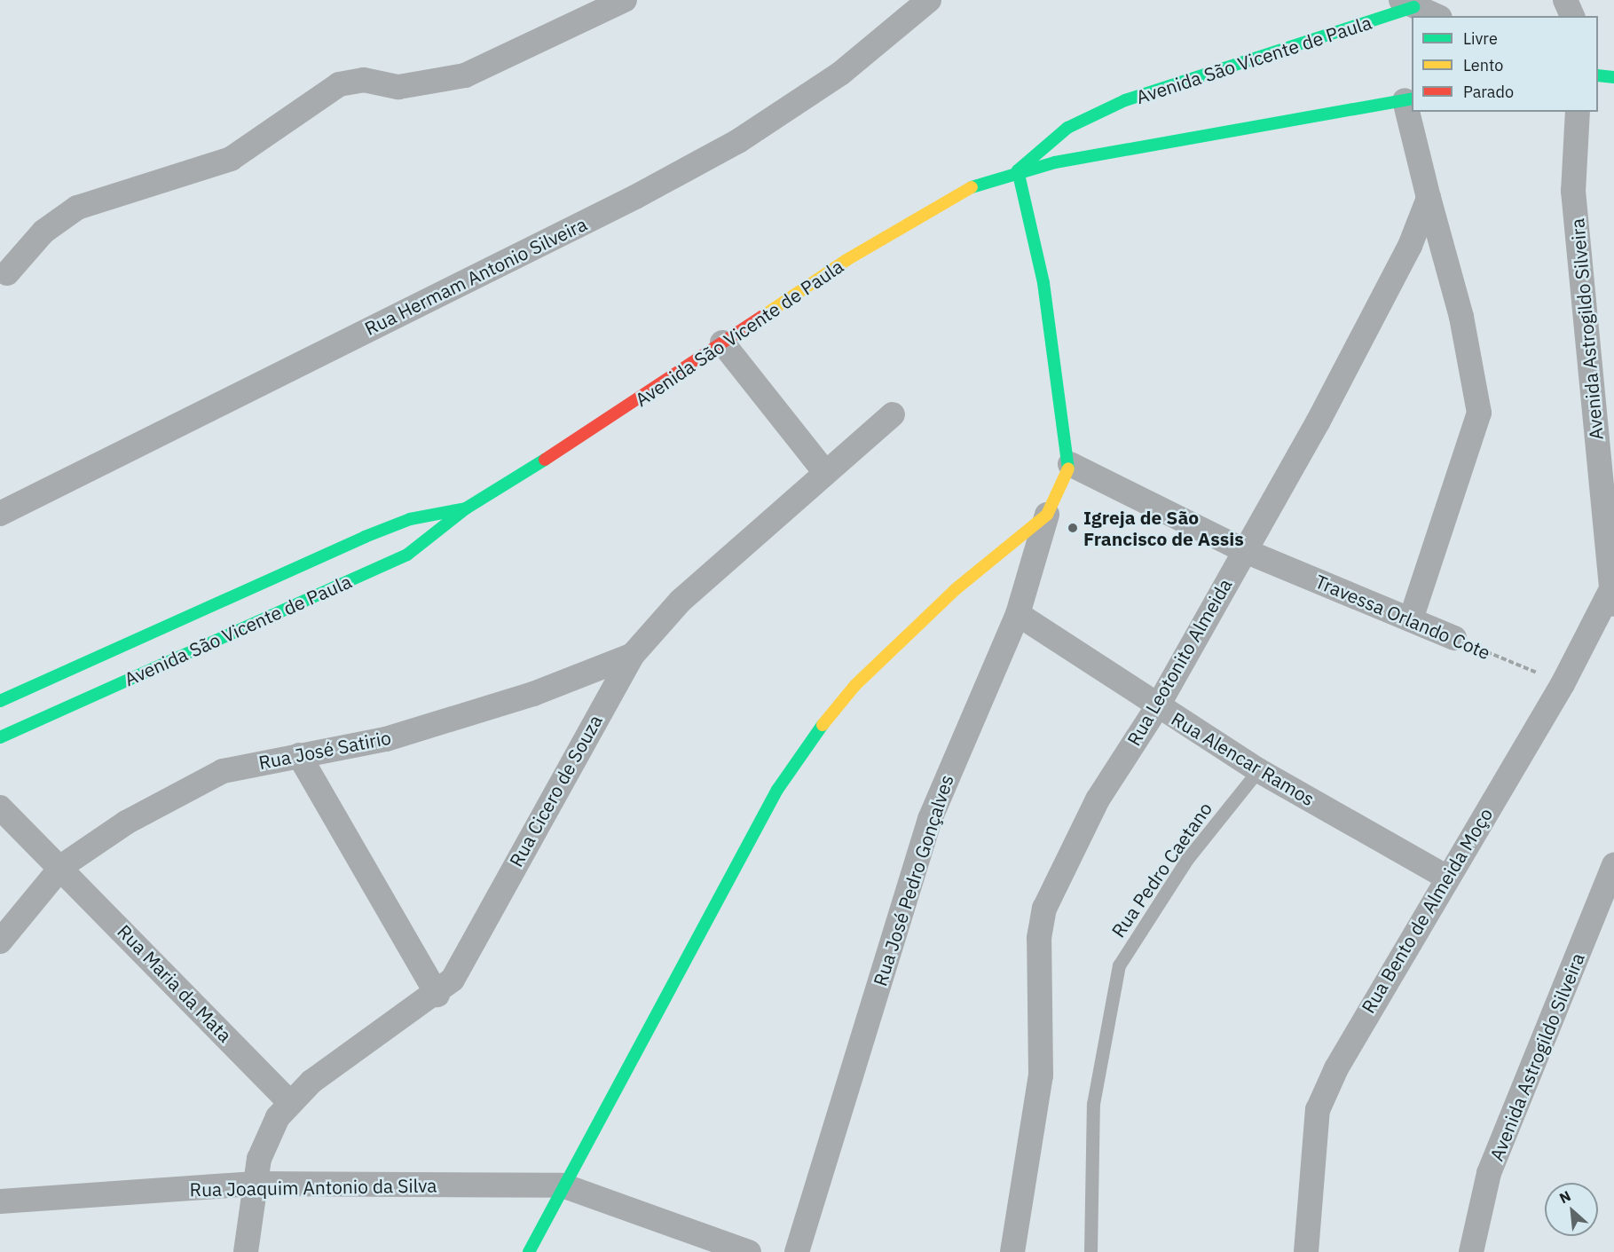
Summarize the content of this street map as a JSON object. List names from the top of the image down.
{
  "streets": {
    "street": [
      "Avenida São Vicente de Paula",
      "Rua Hermam Antonio Silveira",
      "Avenida Astrogildo Silveira",
      "Travessa Orlando Cote",
      "Rua Leotonito Almeida",
      "Rua José Satirio",
      "Rua Alencar Ramos",
      "Rua Cicero de Souza",
      "Rua José Pedro Gonçalves",
      "Rua Bento de Almeida Moço",
      "Rua Maria da Mata",
      "Rua Joaquim Antonio da Silva"
    ],
    "lane": ["Rua Pedro Caetano"]
  },
  "crossings": [
    ["Avenida Astrogildo Silveira", "Rua Bento de Almeida Moço"],
    ["Travessa Orlando Cote", "Rua Leotonito Almeida"],
    ["Travessa Orlando Cote", "Rua Bento de Almeida Moço"],
    ["Rua Leotonito Almeida", "Rua Alencar Ramos"],
    ["Rua José Satirio", "Rua Cicero de Souza"],
    ["Rua José Satirio", "Rua Maria da Mata"],
    ["Rua Alencar Ramos", "Rua Pedro Caetano"],
    ["Rua Alencar Ramos", "Rua José Pedro Gonçalves"],
    ["Rua Alencar Ramos", "Rua Bento de Almeida Moço"],
    ["Rua Cicero de Souza", "Rua Maria da Mata"],
    ["Rua Cicero de Souza", "Rua Joaquim Antonio da Silva"]
  ],
  "places": ["Igreja de São Francisco de Assis"],
  "legend": ["Livre", "Lento", "Parado"],
  "north": "top left"
}
